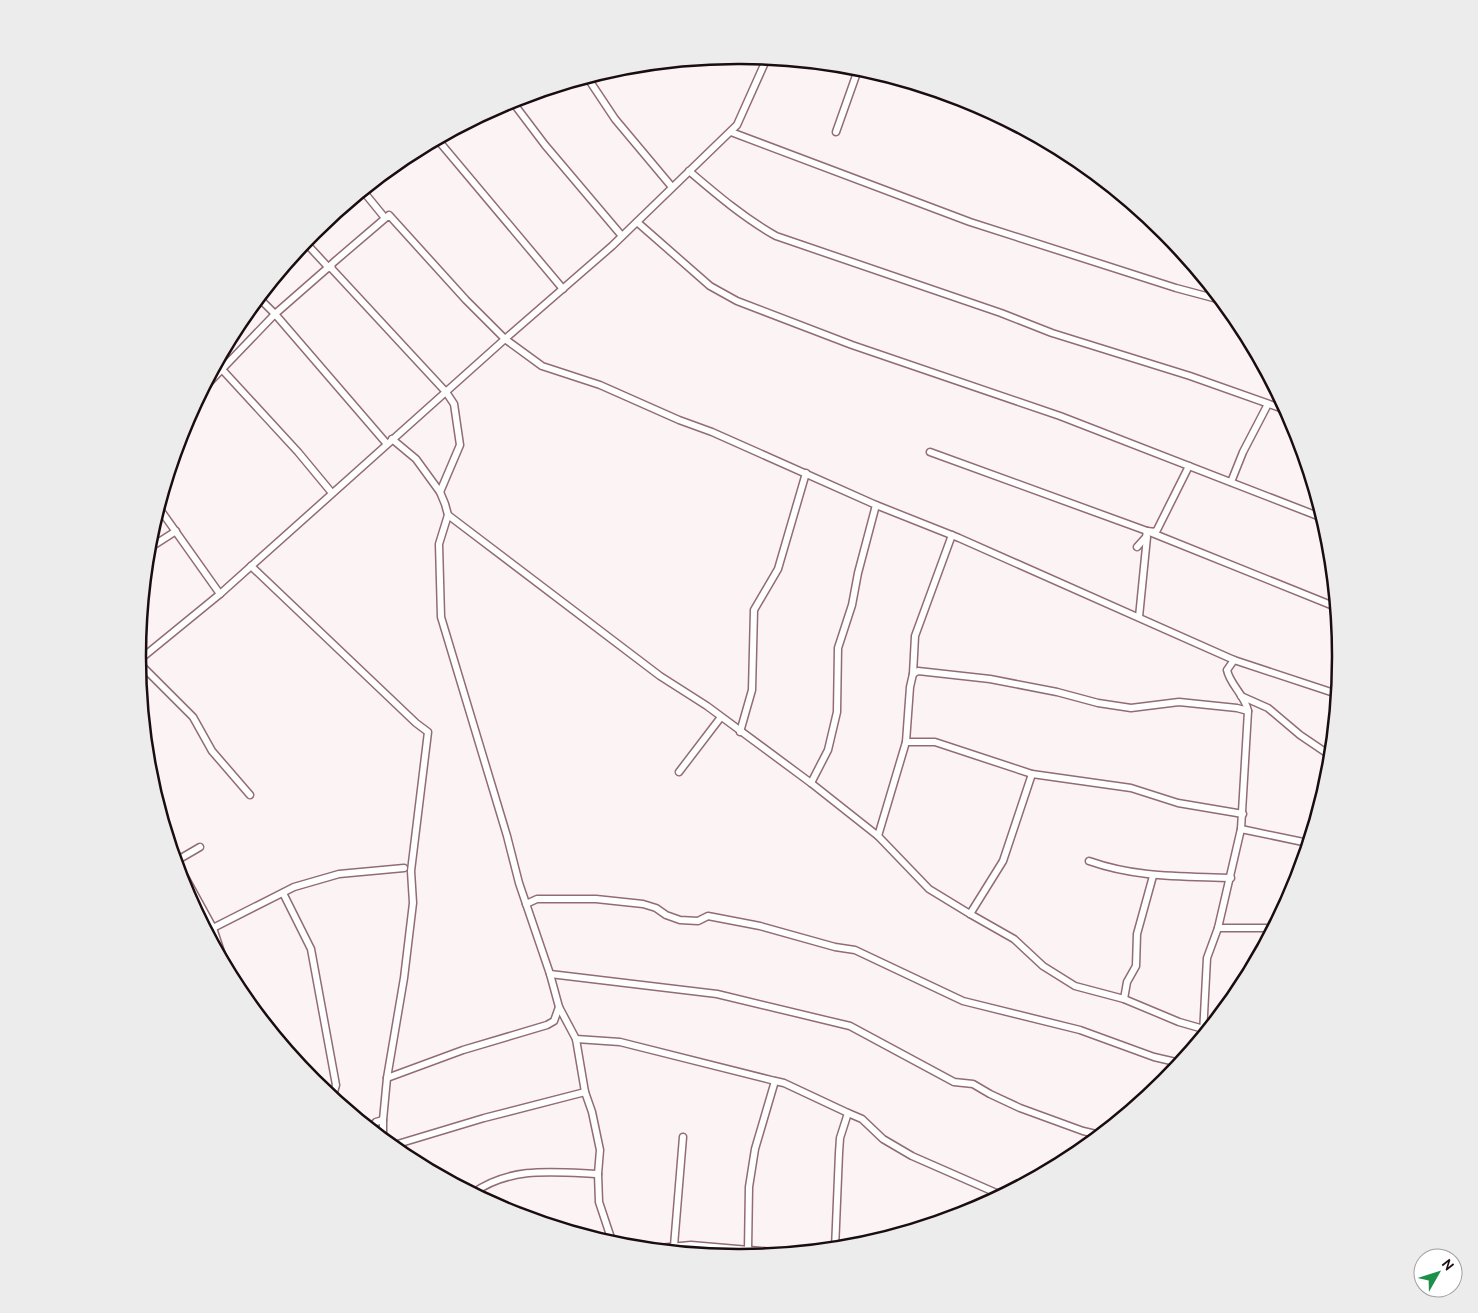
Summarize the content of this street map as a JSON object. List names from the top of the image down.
{
  "north": "top right"
}
